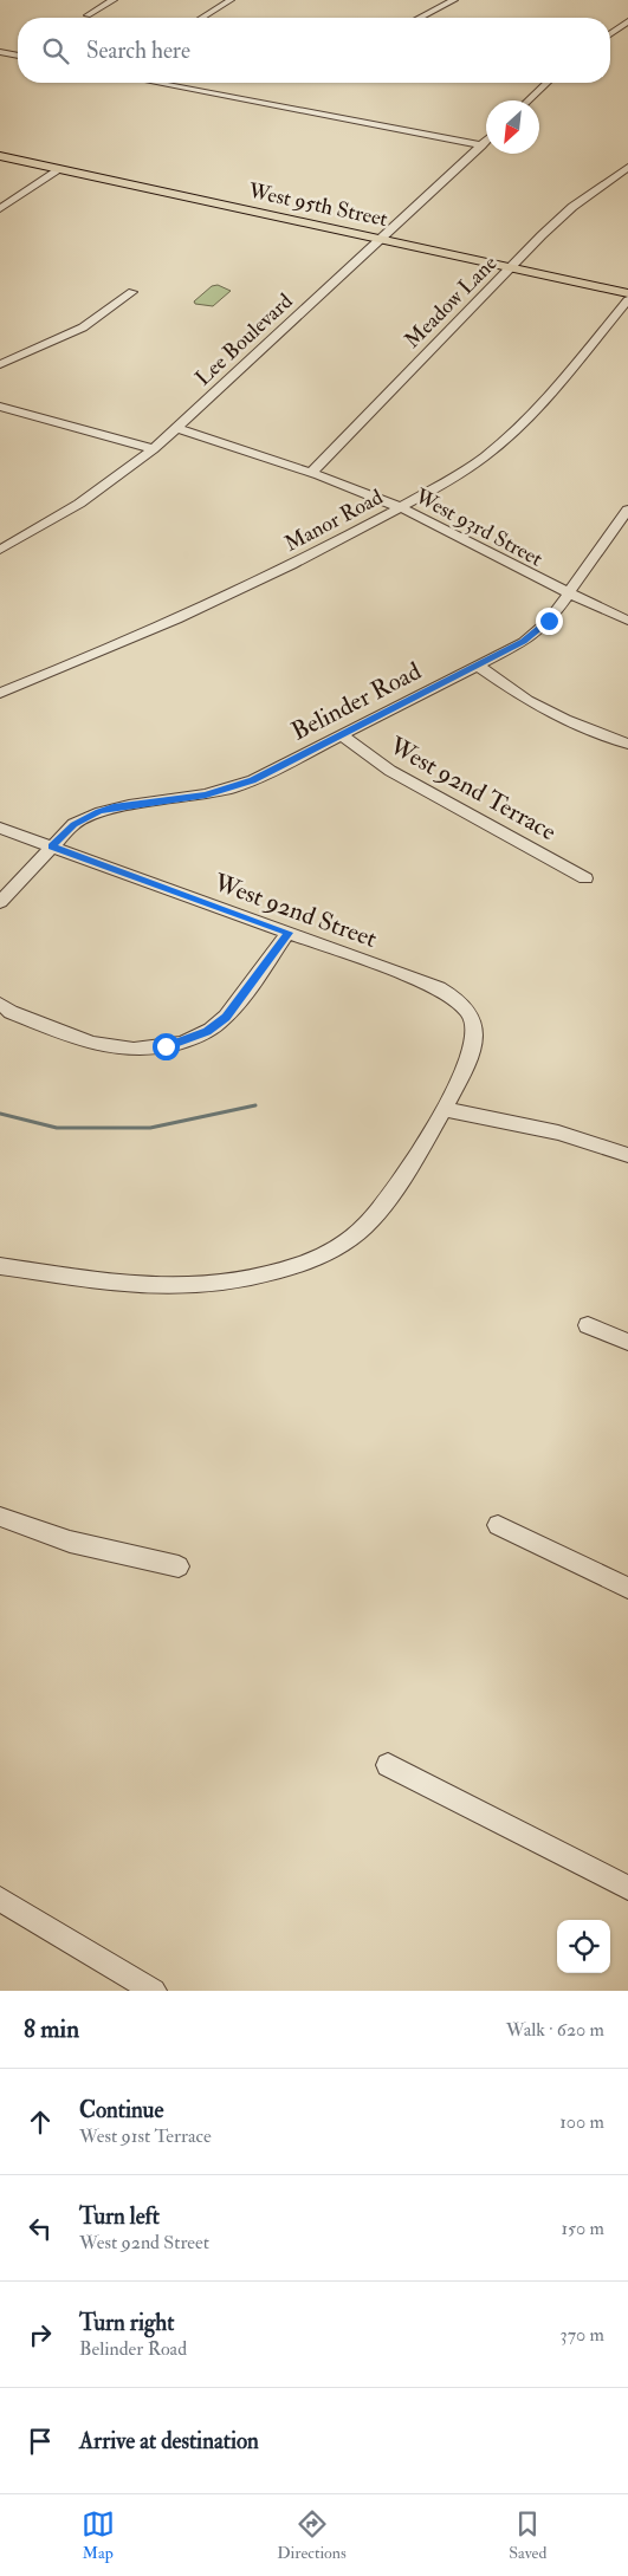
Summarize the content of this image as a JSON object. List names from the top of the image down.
{
  "streets": {
    "main road": ["West 95th Street"],
    "street": [
      "Meadow Lane",
      "Lee Boulevard",
      "Manor Road",
      "West 93rd Street",
      "Belinder Road",
      "West 92nd Terrace",
      "West 92nd Street"
    ]
  },
  "crossings": [
    ["West 95th Street", "Meadow Lane"],
    ["West 95th Street", "Lee Boulevard"],
    ["Meadow Lane", "West 93rd Street"],
    ["Lee Boulevard", "West 93rd Street"],
    ["Manor Road", "West 93rd Street"],
    ["West 93rd Street", "Belinder Road"],
    ["Belinder Road", "West 92nd Terrace"],
    ["Belinder Road", "West 92nd Street"]
  ],
  "north": "bottom left",
  "page": {
    "search": "Search here",
    "heading": ["8 min", "Walk · 620 m"],
    "list": [
      ["Continue", "West 91st Terrace", "100 m"],
      ["Turn left", "West 92nd Street", "150 m"],
      ["Turn right", "Belinder Road", "370 m"],
      "Arrive at destination"
    ],
    "nav": ["Map", "Directions", "Saved"]
  }
}
